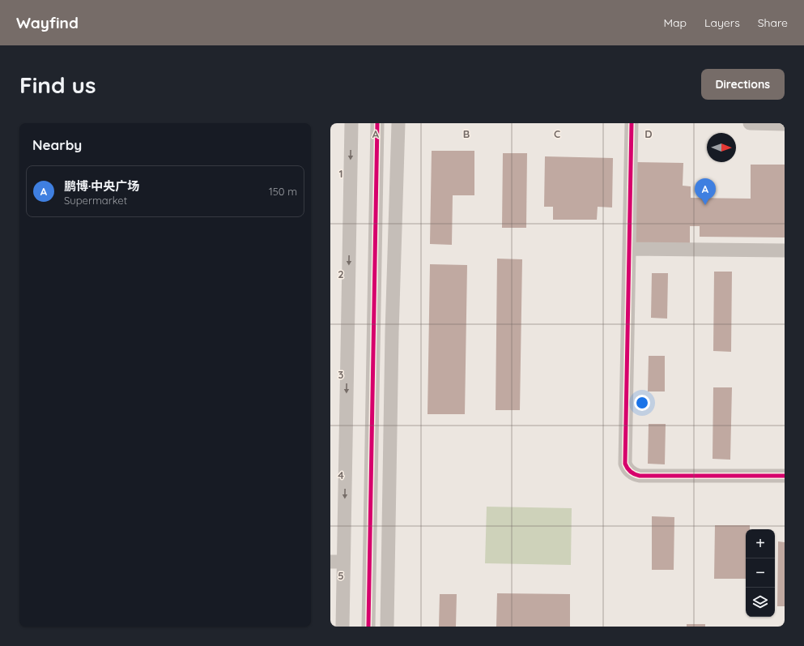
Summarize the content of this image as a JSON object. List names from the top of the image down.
{
  "north": "right",
  "page": {
    "header": "Wayfind",
    "nav": ["Map", "Layers", "Share"],
    "buttons": "Directions",
    "title": "Find us",
    "heading": "Nearby",
    "list": [
      {
        "mark": "A",
        "name": "鹏博·中央广场",
        "note": "Supermarket",
        "value": "150 m"
      }
    ],
    "pins": "A",
    "map_buttons": ["+", "−"]
  },
  "grid": {
    "columns": [
      "A",
      "B",
      "C",
      "D"
    ],
    "rows": [
      "1",
      "2",
      "3",
      "4",
      "5"
    ]
  }
}
